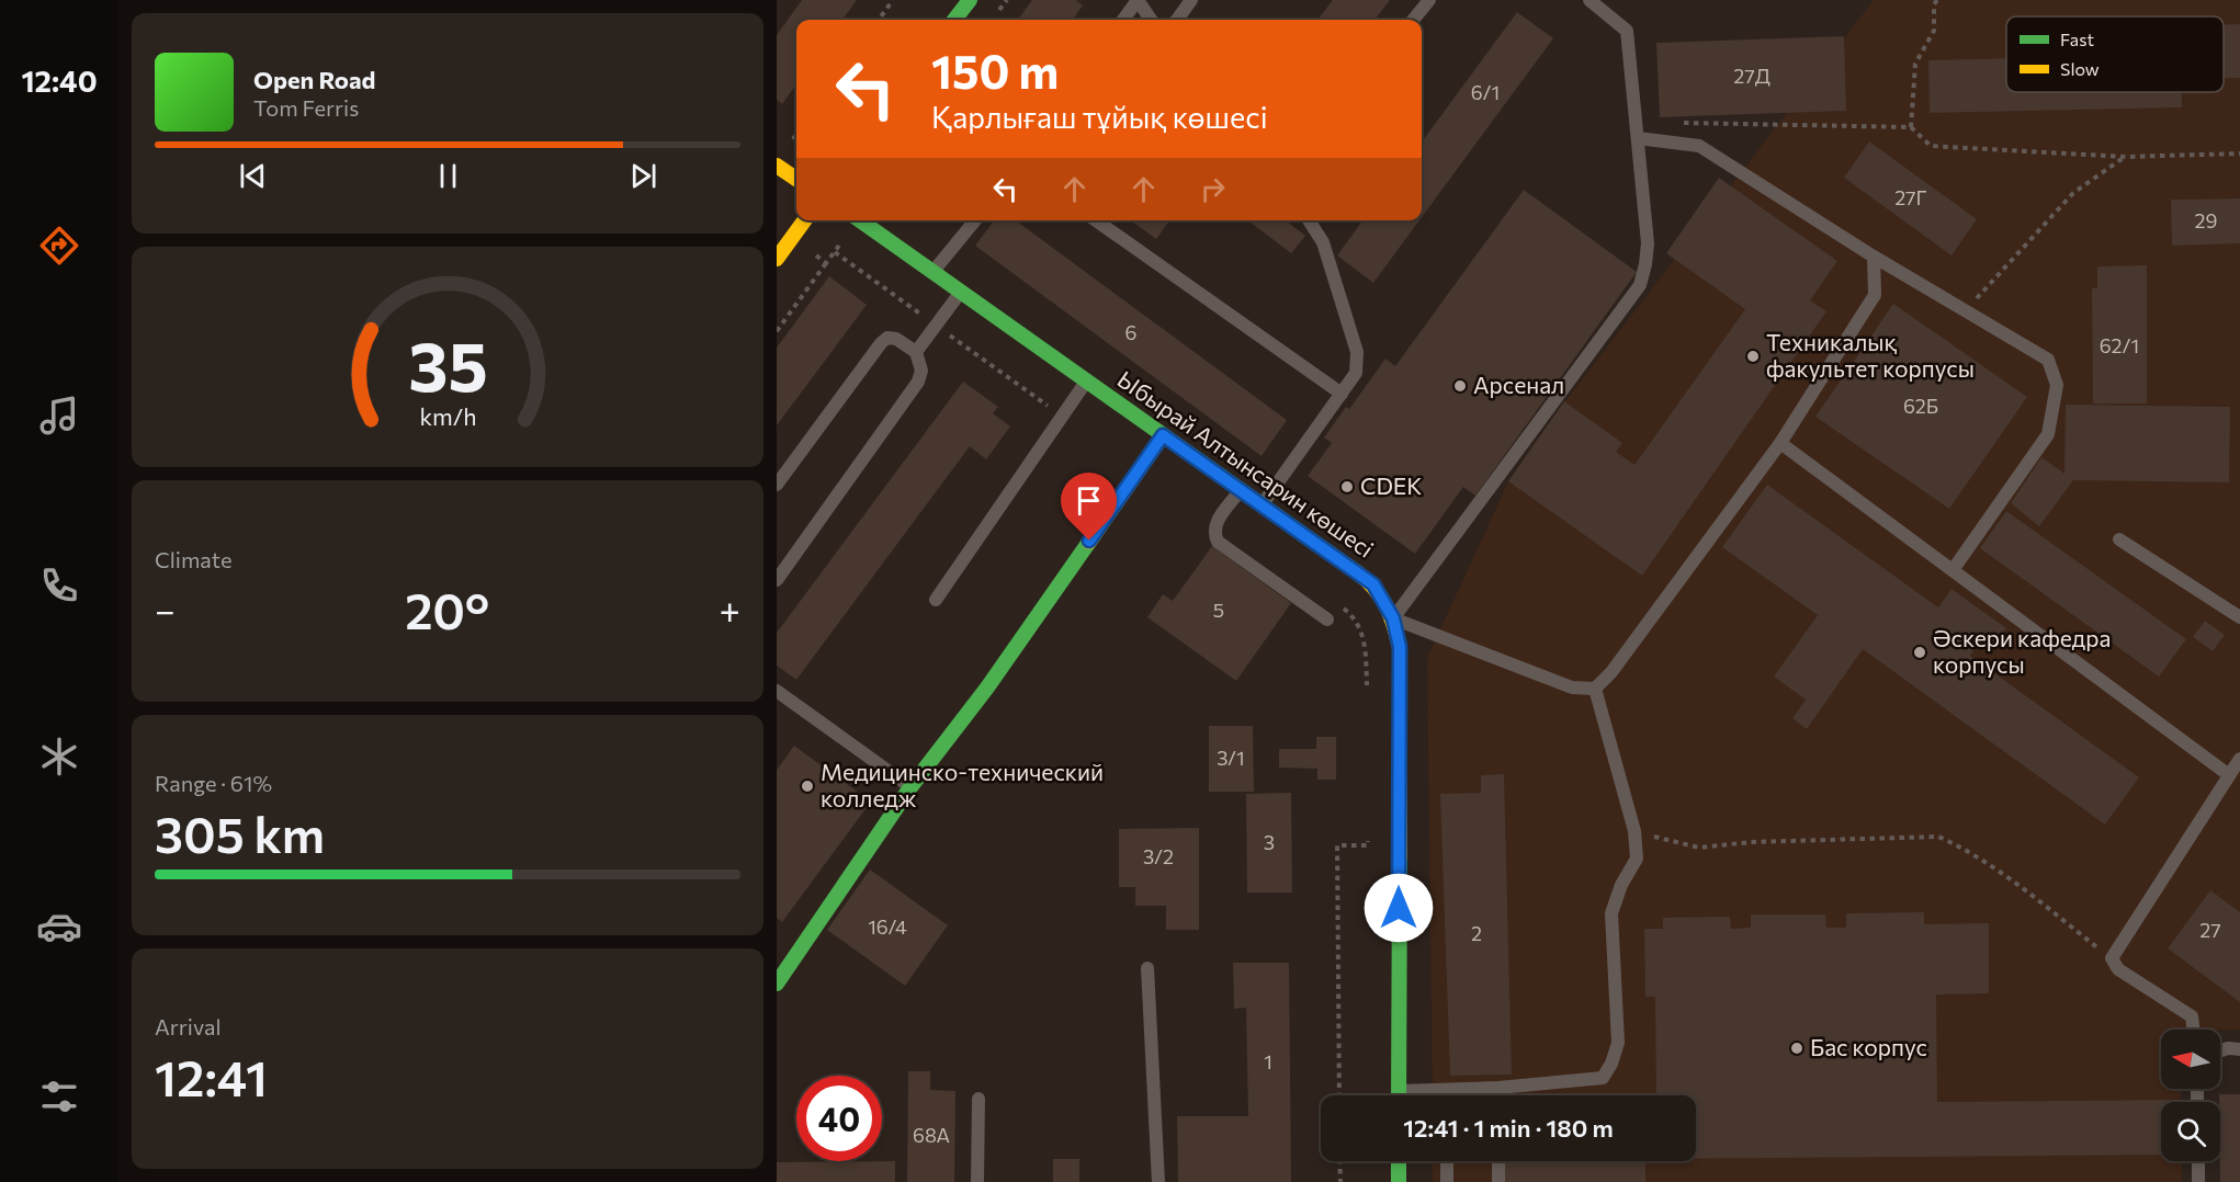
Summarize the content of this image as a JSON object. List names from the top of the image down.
{
  "streets": {
    "street": ["Ыбырай Алтынсарин көшесі"]
  },
  "places": [
    "Техникалық факультет корпусы",
    "Арсенал",
    "CDEK",
    "Әскери кафедра корпусы",
    "Медицинско-технический колледж",
    "Бас корпус"
  ],
  "house_numbers": [
    "27Д",
    "6/1",
    "27Г",
    "29",
    "6",
    "62/1",
    "62Б",
    "5",
    "3/1",
    "3",
    "3/2",
    "16/4",
    "27",
    "2",
    "1",
    "68А"
  ],
  "legend": ["Fast", "Slow"],
  "north": "left",
  "page": {
    "tabs": "12:40",
    "turn": ["150 m", "Қарлығаш тұйық көшесі"],
    "song": ["Open Road", "Tom Ferris"],
    "tile": [
      "Climate",
      ["Range · 61%", "305 km"],
      ["Arrival", "12:41"]
    ],
    "heat": ["−", "20°", "+"],
    "limit": "40",
    "trip": "12:41 · 1 min · 180 m",
    "gauge": ["35", "km/h"]
  }
}
